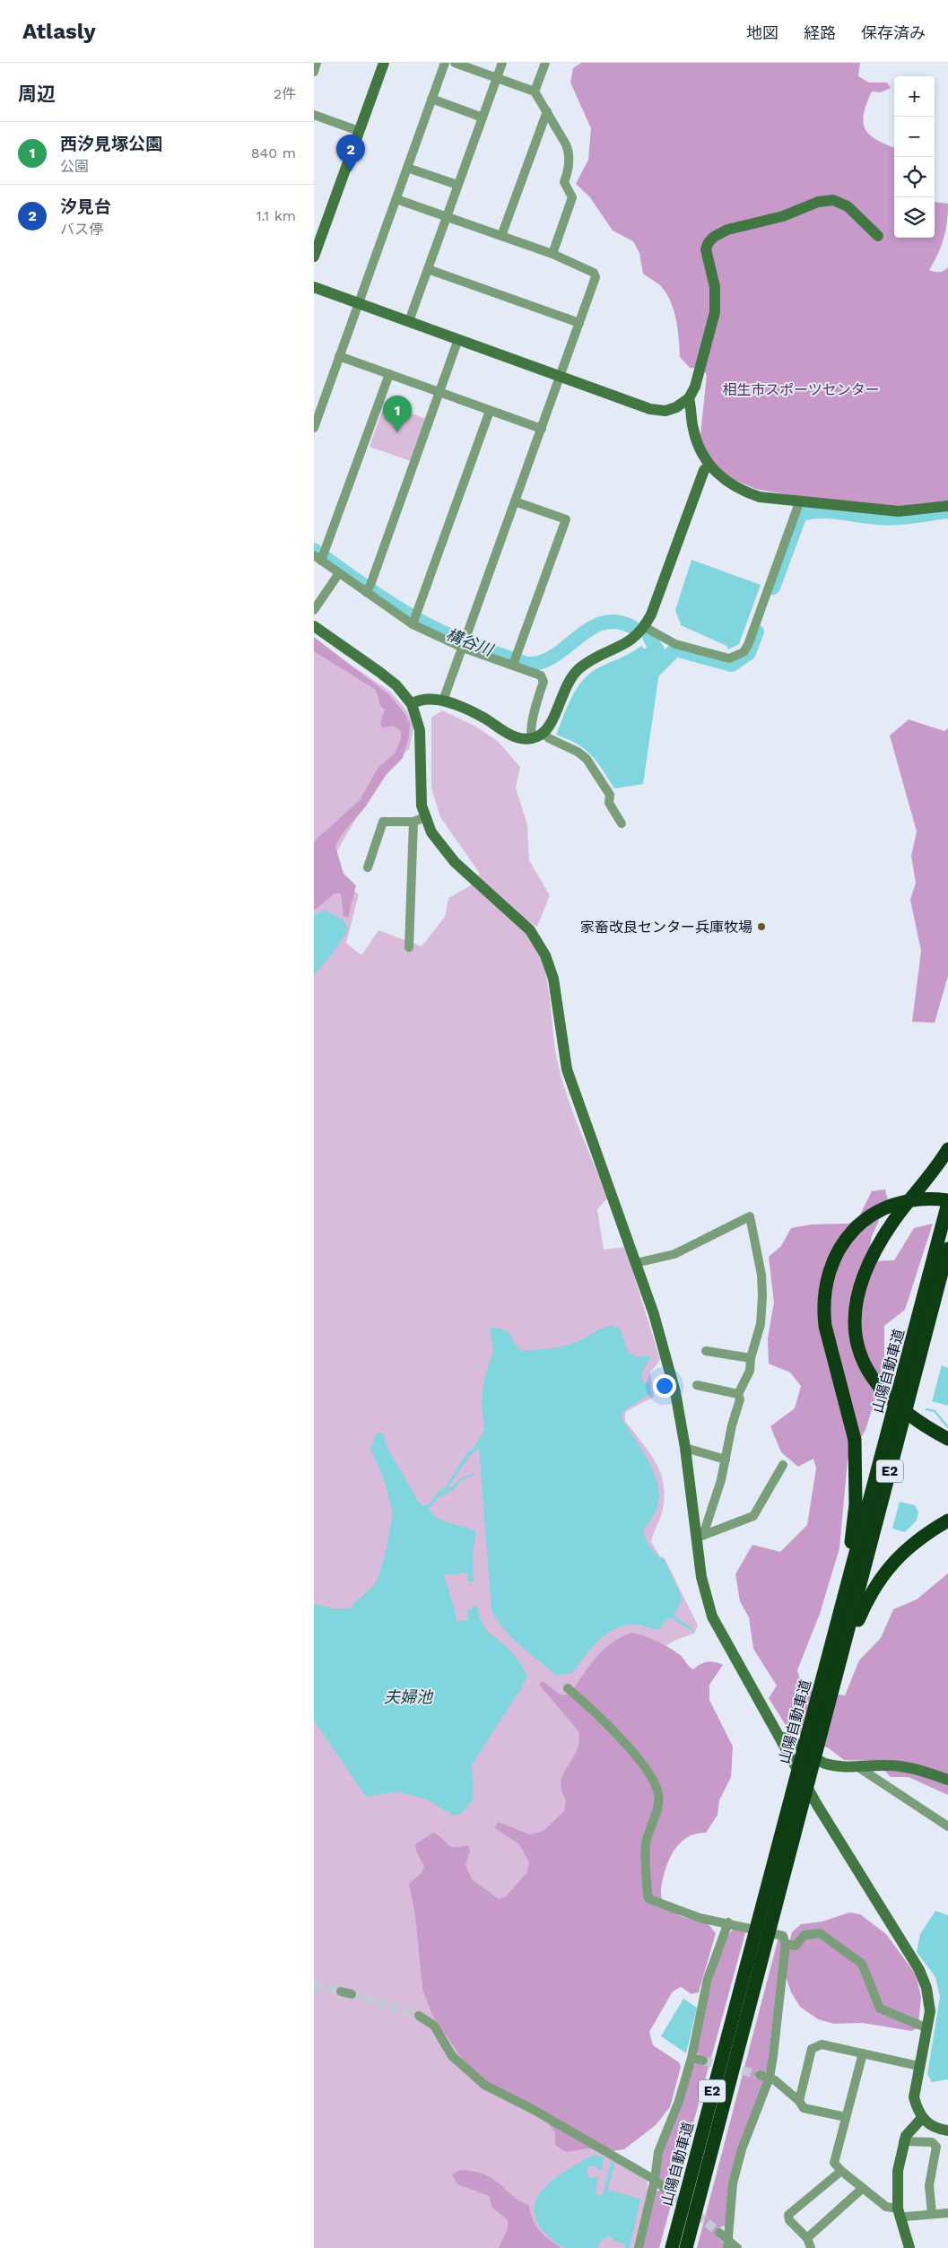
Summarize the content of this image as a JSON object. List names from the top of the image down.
{
  "streets": {
    "highway": ["山陽自動車道", "E2"]
  },
  "water": ["構谷川", "夫婦池"],
  "parks": ["相生市スポーツセンター"],
  "places": ["家畜改良センター兵庫牧場"],
  "page": {
    "header": "Atlasly",
    "nav": ["地図", "経路", "保存済み"],
    "heading": ["周辺", "2件"],
    "map_buttons": ["+", "−"],
    "list": [
      {
        "mark": "1",
        "name": "西汐見塚公園",
        "note": "公園",
        "value": "840 m"
      },
      {
        "mark": "2",
        "name": "汐見台",
        "note": "バス停",
        "value": "1.1 km"
      }
    ],
    "pins": ["2", "1"]
  }
}
